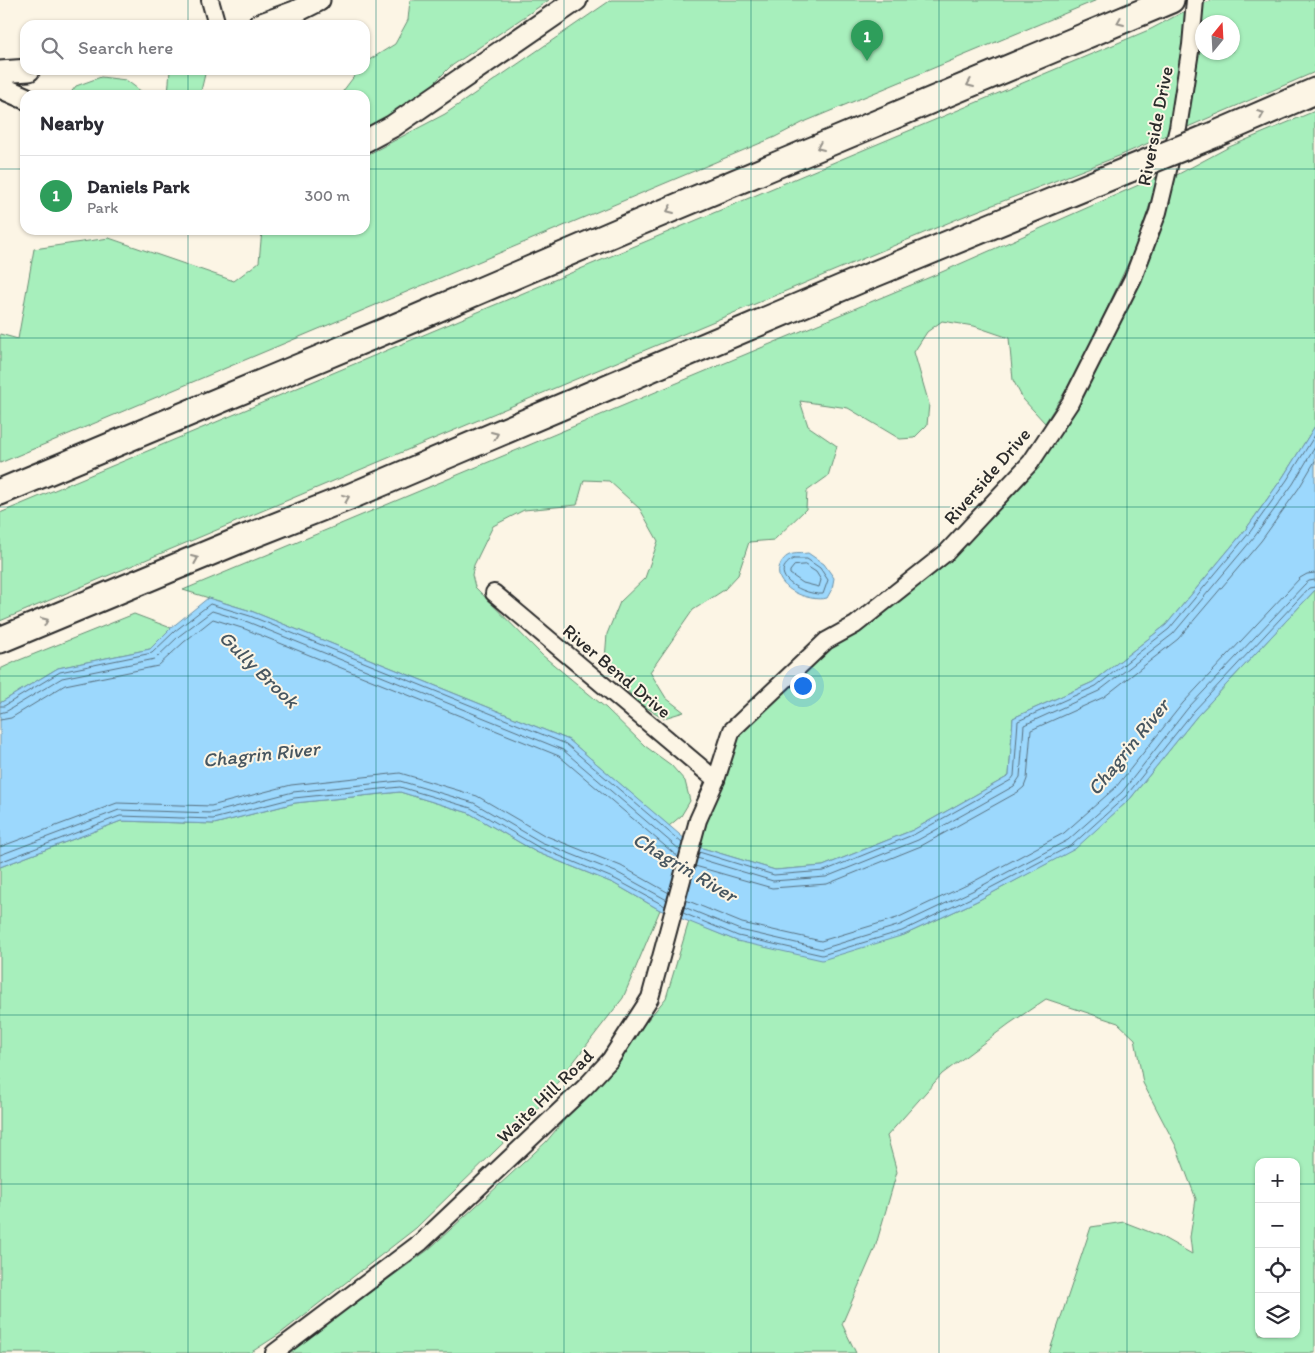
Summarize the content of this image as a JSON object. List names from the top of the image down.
{
  "streets": {
    "street": ["Riverside Drive", "River Bend Drive", "Waite Hill Road"]
  },
  "crossings": [
    ["Riverside Drive", "River Bend Drive"],
    ["Riverside Drive", "Waite Hill Road"],
    ["River Bend Drive", "Waite Hill Road"]
  ],
  "water": ["Gully Brook", "Chagrin River"],
  "north": "top",
  "page": {
    "pins": "1",
    "search": "Search here",
    "heading": "Nearby",
    "list": [
      {
        "mark": "1",
        "name": "Daniels Park",
        "note": "Park",
        "value": "300 m"
      }
    ],
    "map_buttons": ["+", "−"]
  }
}
